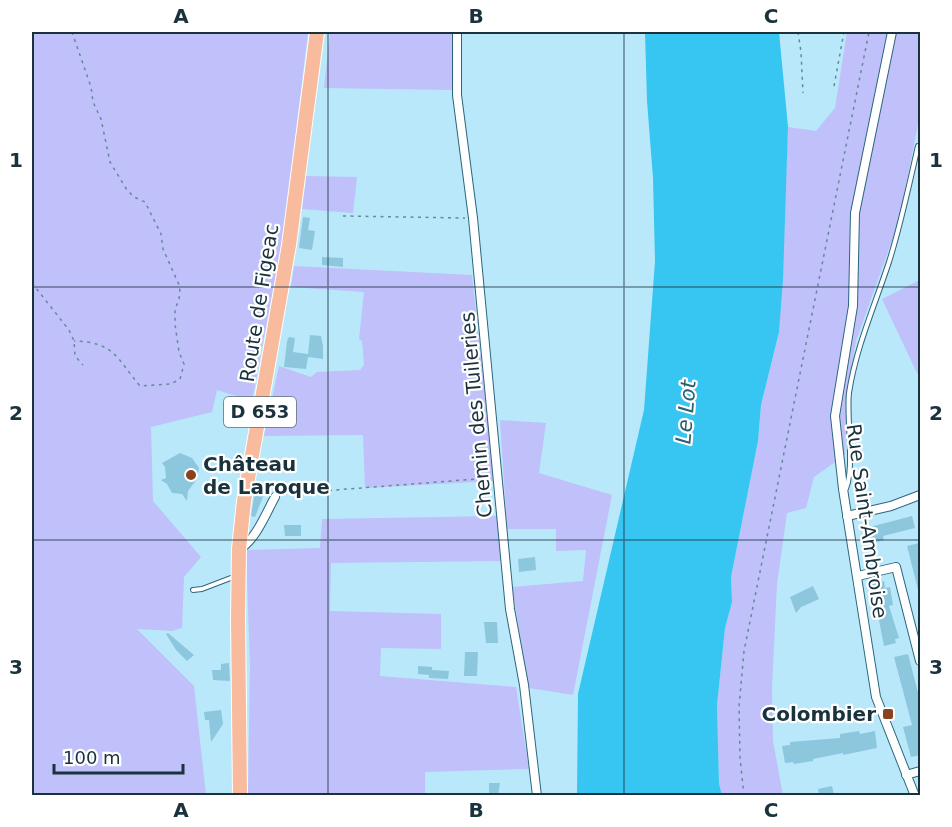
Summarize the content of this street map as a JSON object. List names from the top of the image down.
{
  "streets": {
    "main road": ["Route de Figeac", "D 653"],
    "street": ["Chemin des Tuileries", "Rue Saint-Ambroise"]
  },
  "water": ["Le Lot"],
  "places": {
    "other": ["Château de Laroque"],
    "transit": ["Colombier"]
  },
  "scale_bar": "100 m",
  "grid": {
    "columns": ["A", "B", "C"],
    "rows": ["1", "2", "3"]
  }
}
